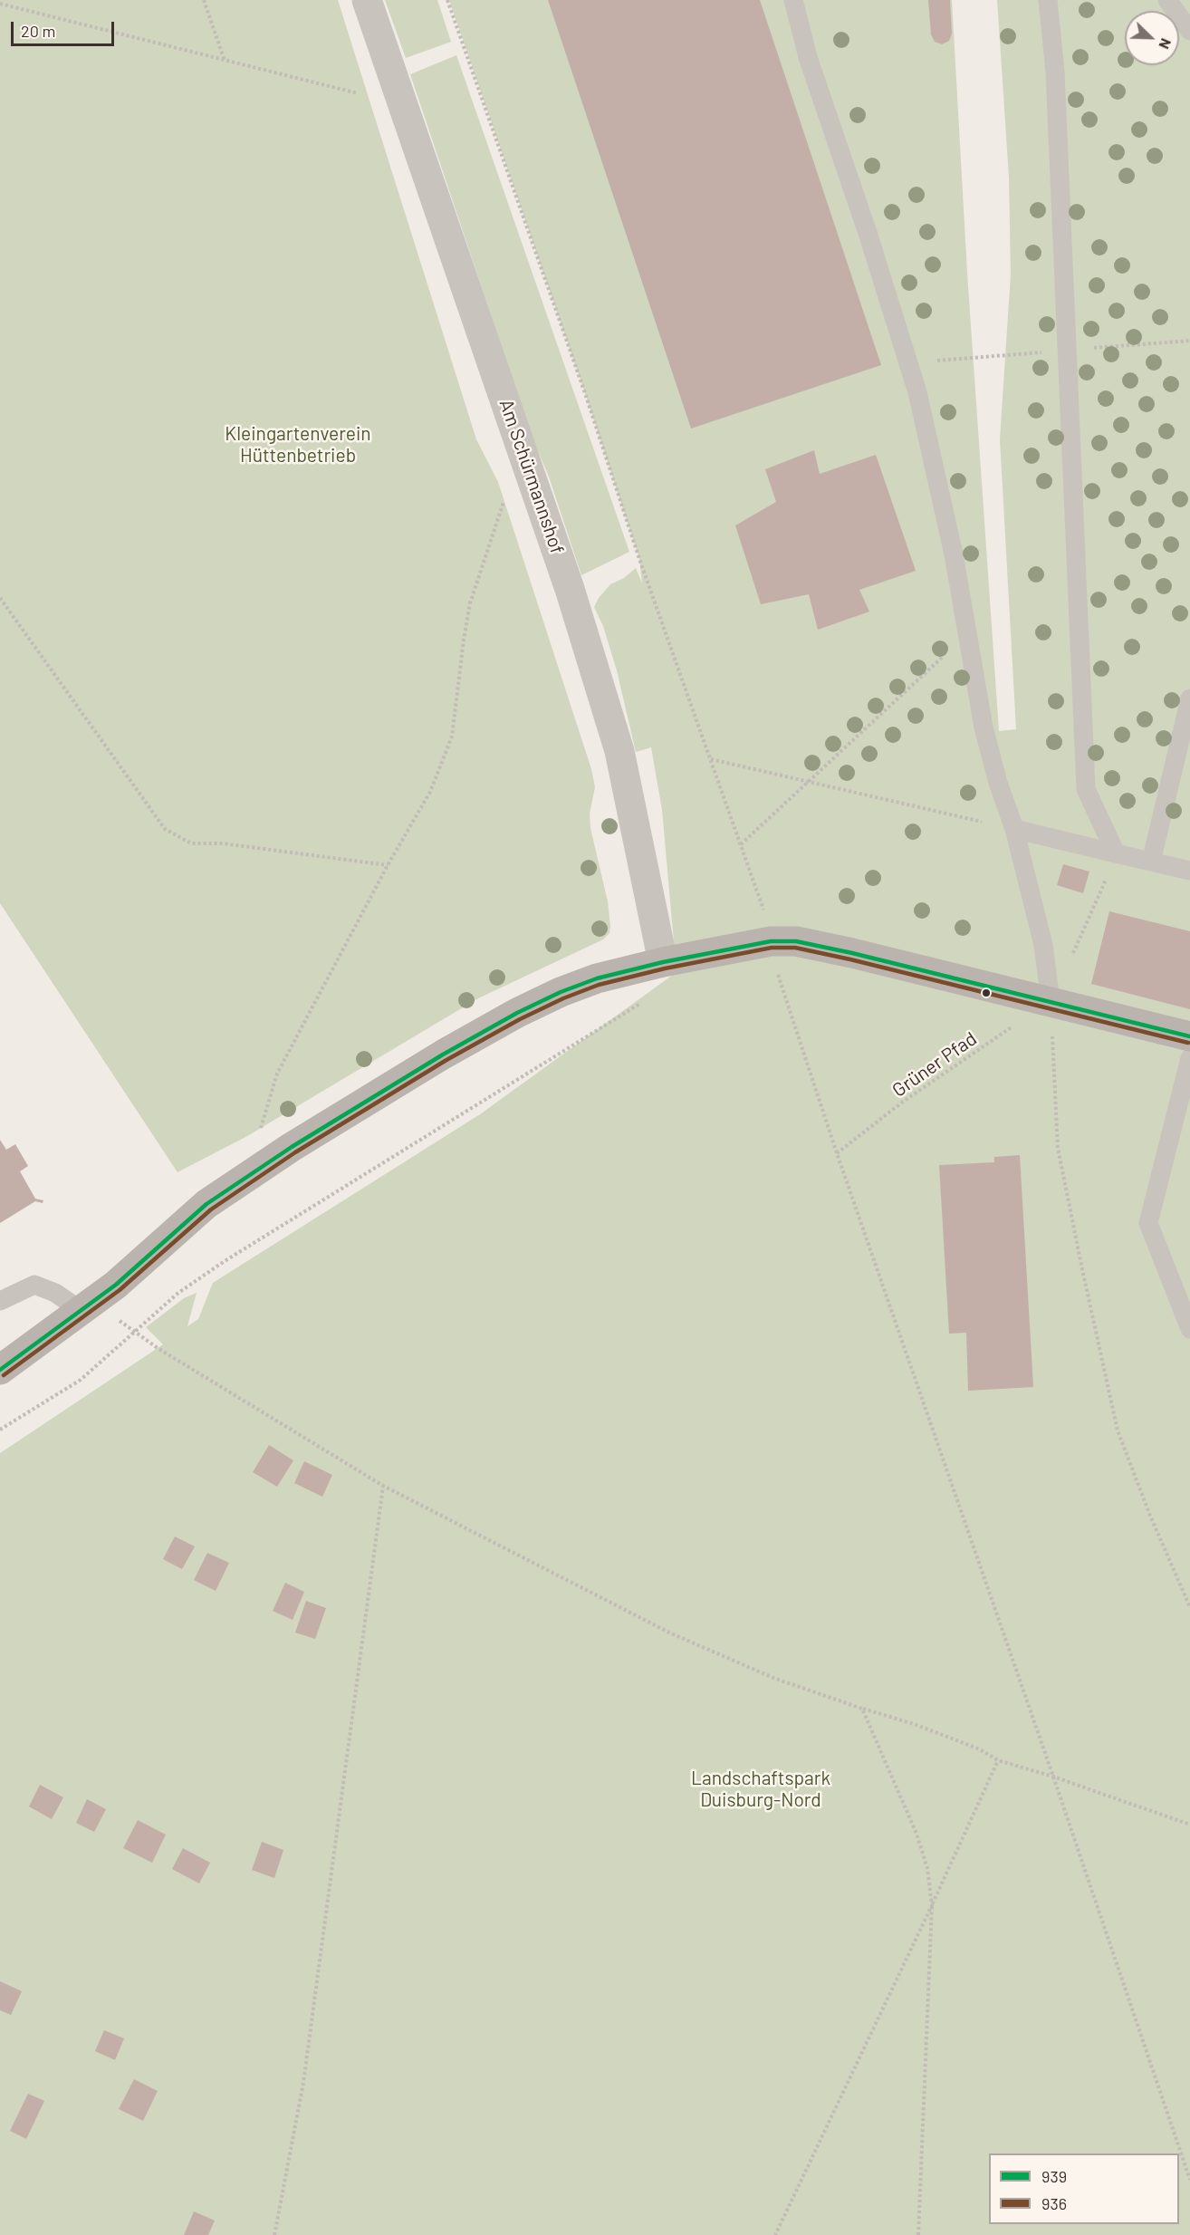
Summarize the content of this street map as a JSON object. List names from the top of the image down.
{
  "streets": {
    "street": ["Am Schürmannshof"],
    "path": ["Grüner Pfad"]
  },
  "parks": ["Kleingartenverein Hüttenbetrieb", "Landschaftspark Duisburg-Nord"],
  "lines": ["transit line 939", "transit line 936"],
  "legend": ["939", "936"],
  "scale_bar": "20 m",
  "north": "bottom right"
}
